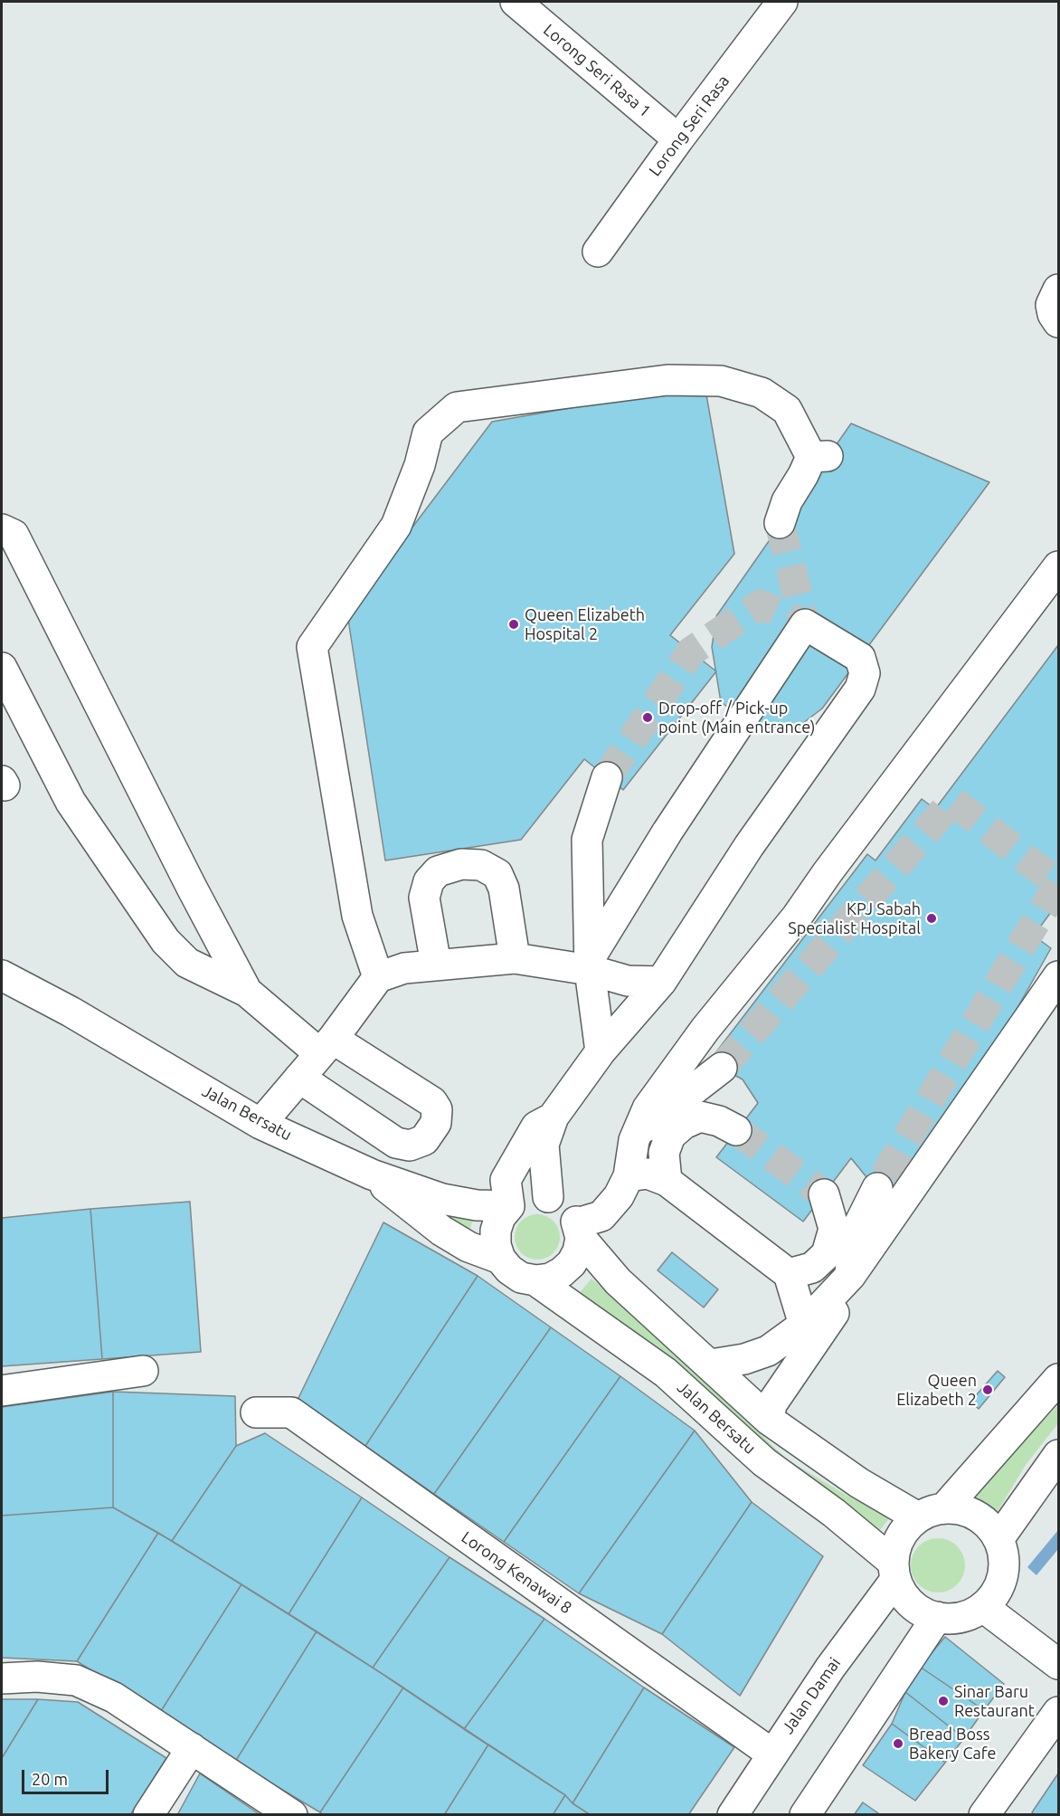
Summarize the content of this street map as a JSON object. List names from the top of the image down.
{
  "streets": {
    "street": [
      "Lorong Seri Rasa 1",
      "Lorong Seri Rasa",
      "Jalan Bersatu",
      "Lorong Kenawai 8",
      "Jalan Damai"
    ]
  },
  "crossings": [
    ["Lorong Seri Rasa 1", "Lorong Seri Rasa"],
    ["Jalan Bersatu", "Jalan Damai"],
    ["Lorong Kenawai 8", "Jalan Damai"]
  ],
  "places": [
    "Queen Elizabeth Hospital 2",
    "Drop-off / Pick-up point (Main entrance)",
    "KPJ Sabah Specialist Hospital",
    "Queen Elizabeth 2",
    "Sinar Baru Restaurant",
    "Bread Boss Bakery Cafe"
  ],
  "scale_bar": "20 m"
}
